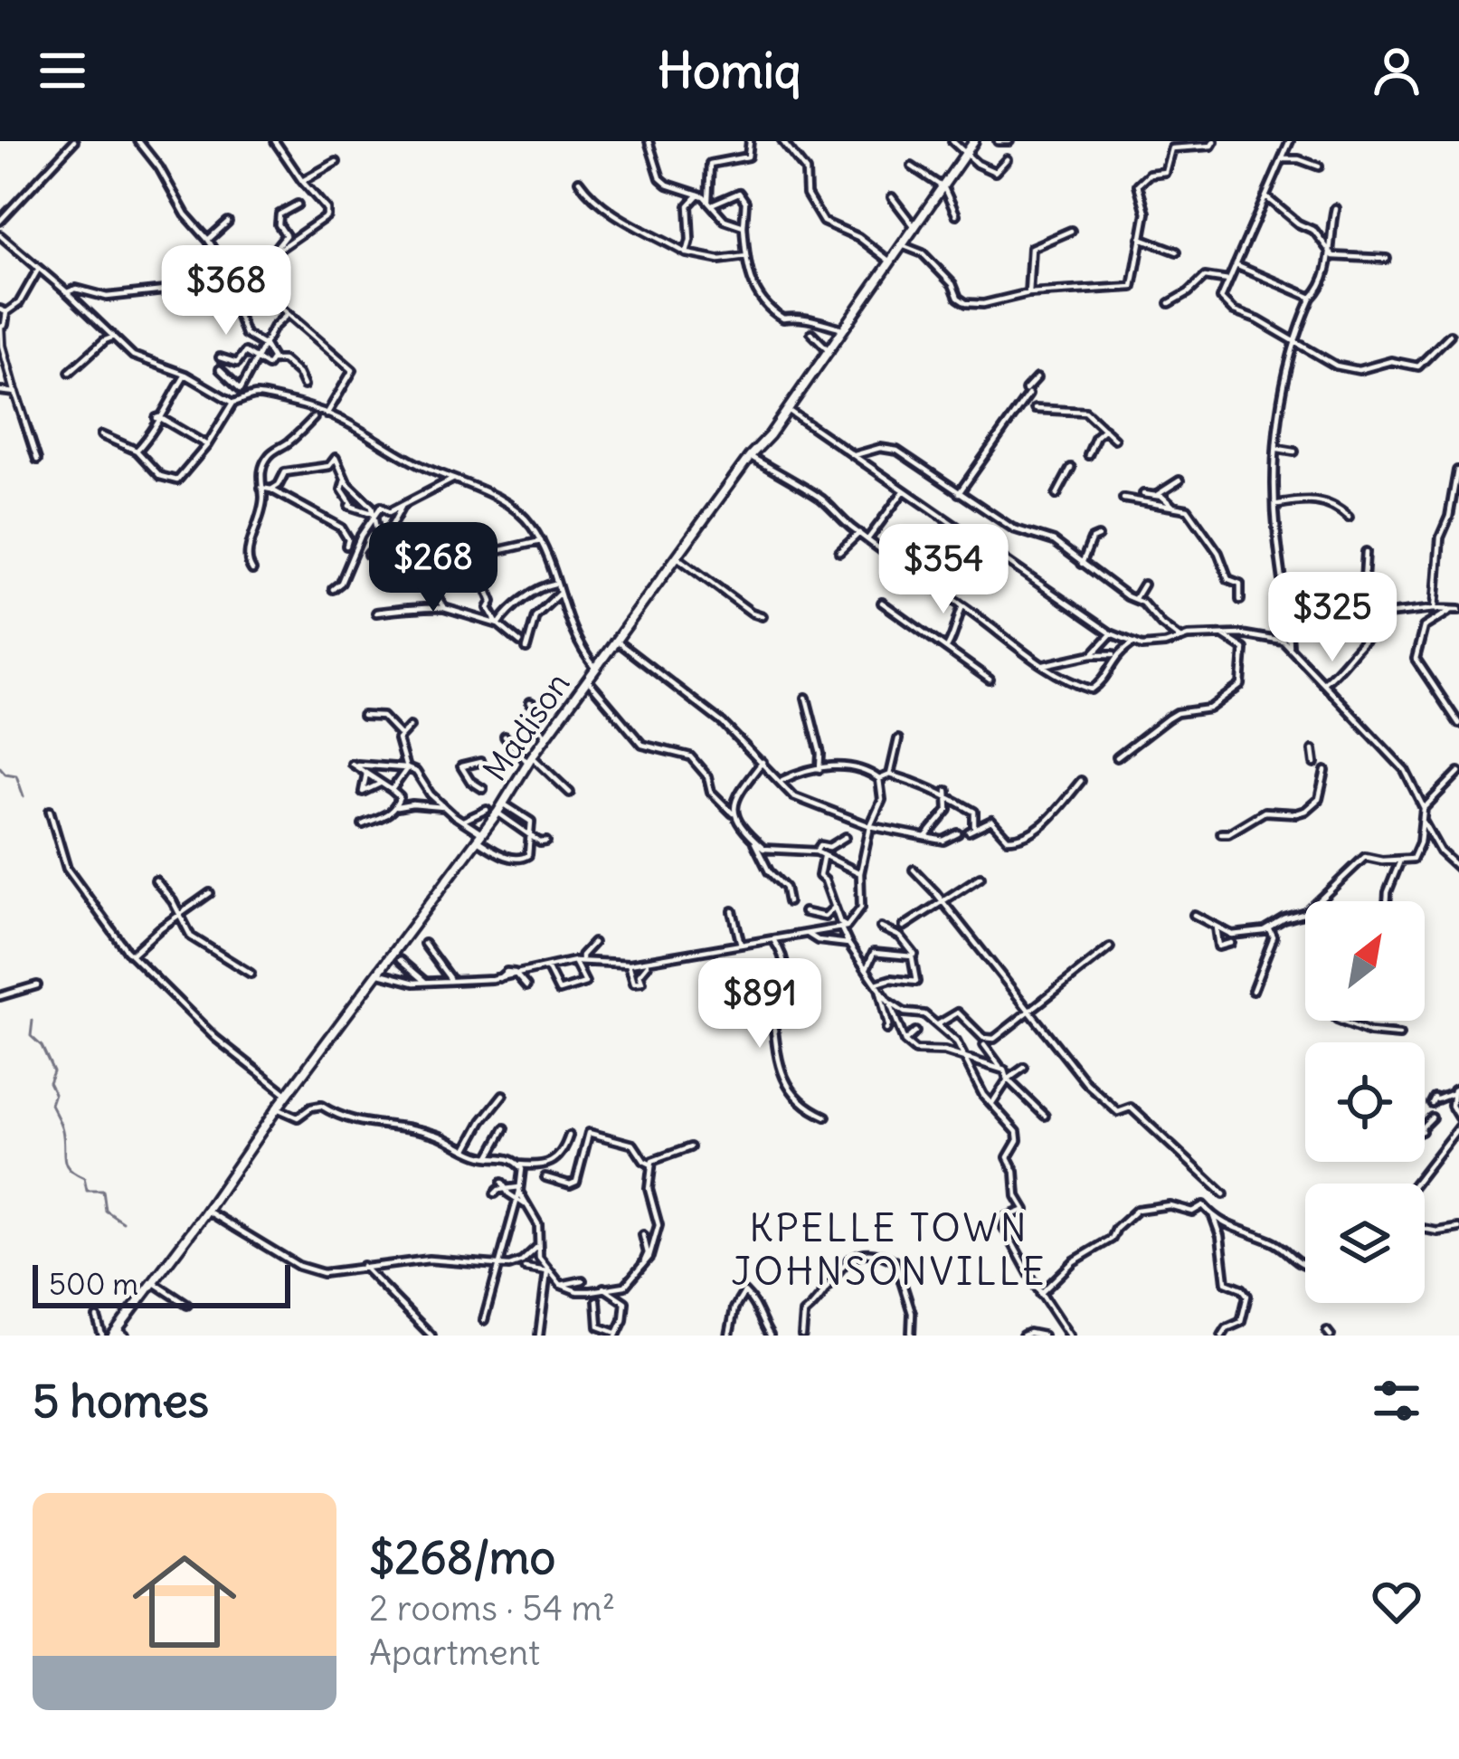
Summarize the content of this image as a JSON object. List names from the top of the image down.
{
  "streets": {
    "street": ["Madison"]
  },
  "districts": ["KPELLE TOWN JOHNSONVILLE"],
  "scale_bar": "500 m",
  "north": "top right",
  "page": {
    "header": "Homiq",
    "price": [
      "$368",
      "$268",
      "$354",
      "$325",
      "$891"
    ],
    "scale": "500 m",
    "heading": "5 homes",
    "list": [
      {
        "name": "$268/mo",
        "note": "2 rooms · 54 m² · Apartment"
      }
    ]
  }
}
